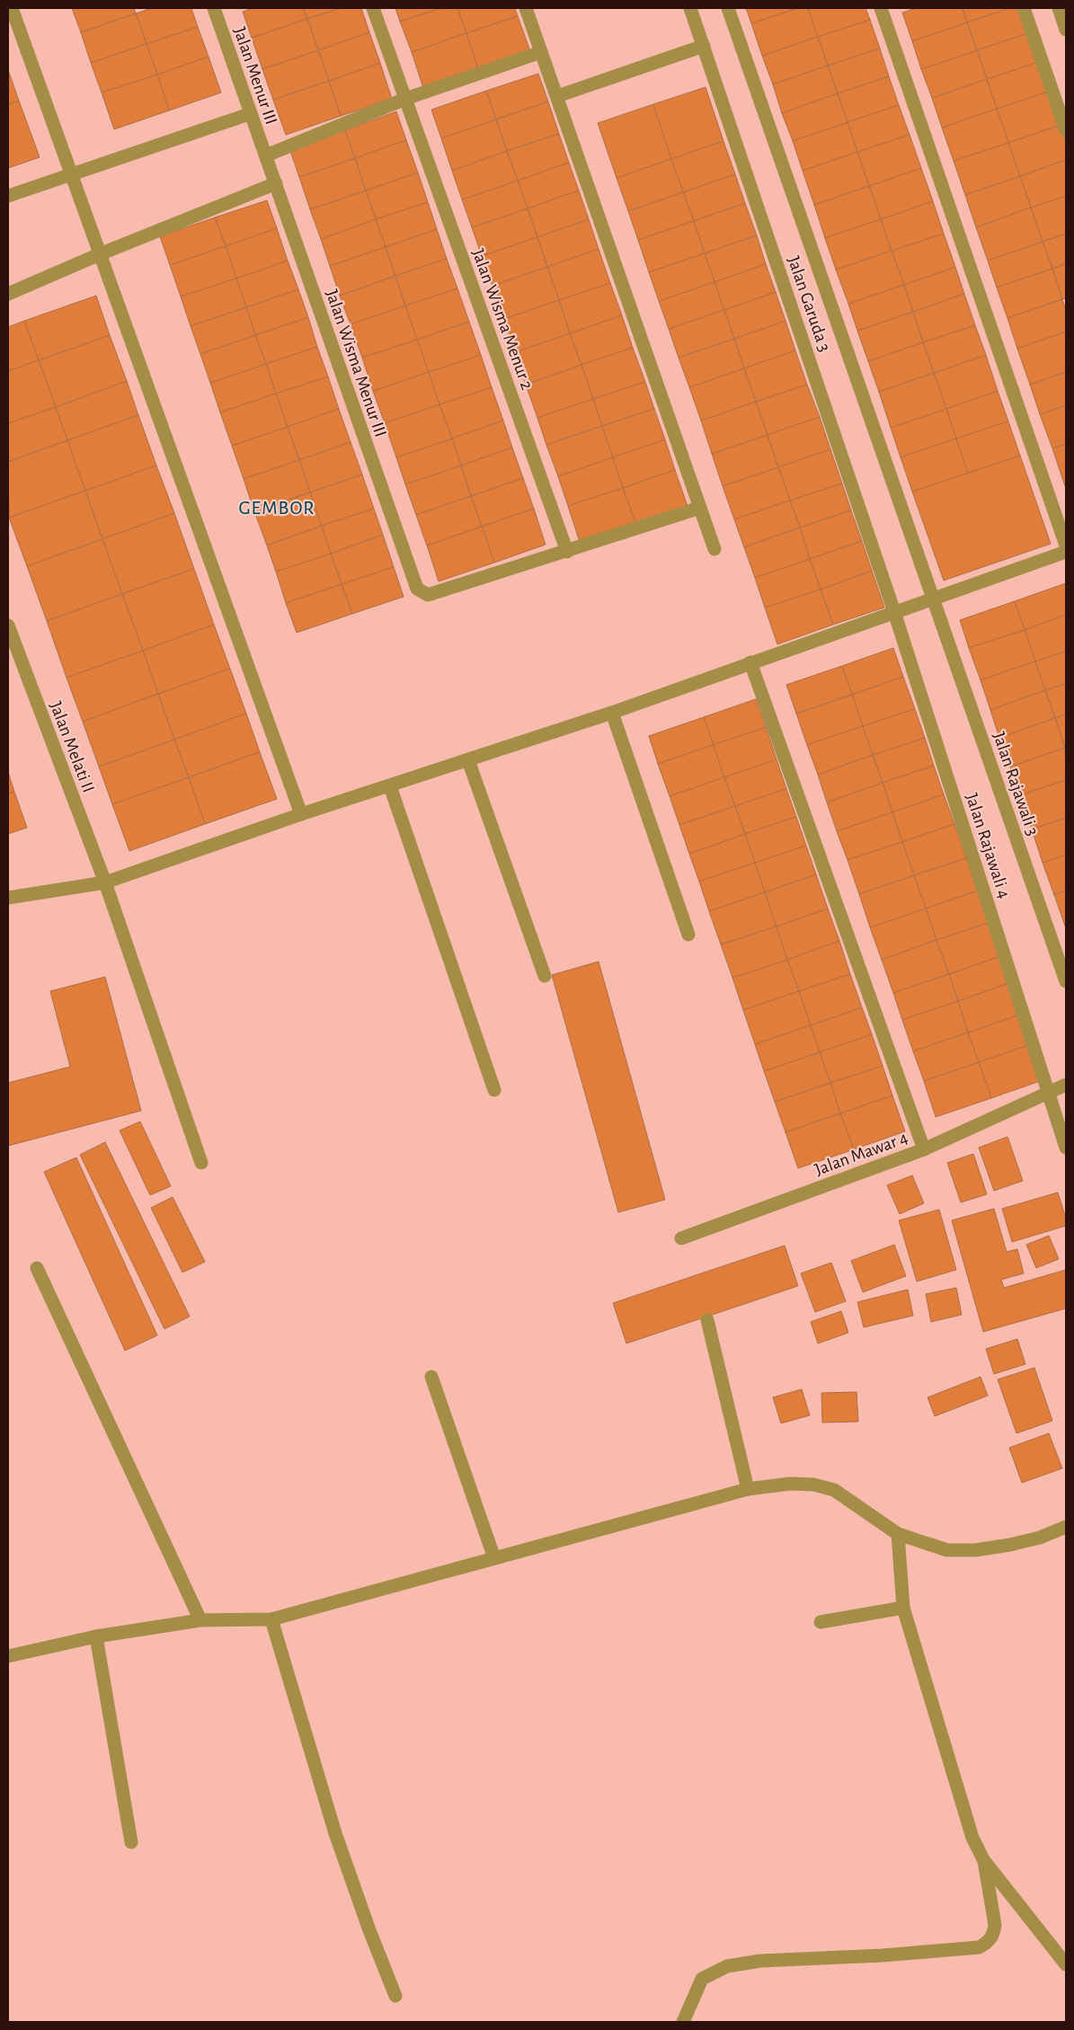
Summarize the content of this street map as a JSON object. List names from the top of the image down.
{
  "streets": {
    "street": [
      "Jalan Menur III",
      "Jalan Garuda 3",
      "Jalan Wisma Menur 2",
      "Jalan Wisma Menur III",
      "Jalan Melati II",
      "Jalan Rajawali 3",
      "Jalan Rajawali 4",
      "Jalan Mawar 4"
    ]
  },
  "crossings": [
    ["Jalan Menur III", "Jalan Wisma Menur III"],
    ["Jalan Garuda 3", "Jalan Rajawali 3"],
    ["Jalan Garuda 3", "Jalan Rajawali 4"],
    ["Jalan Wisma Menur 2", "Jalan Wisma Menur III"],
    ["Jalan Rajawali 4", "Jalan Mawar 4"]
  ],
  "districts": ["GEMBOR"]
}
